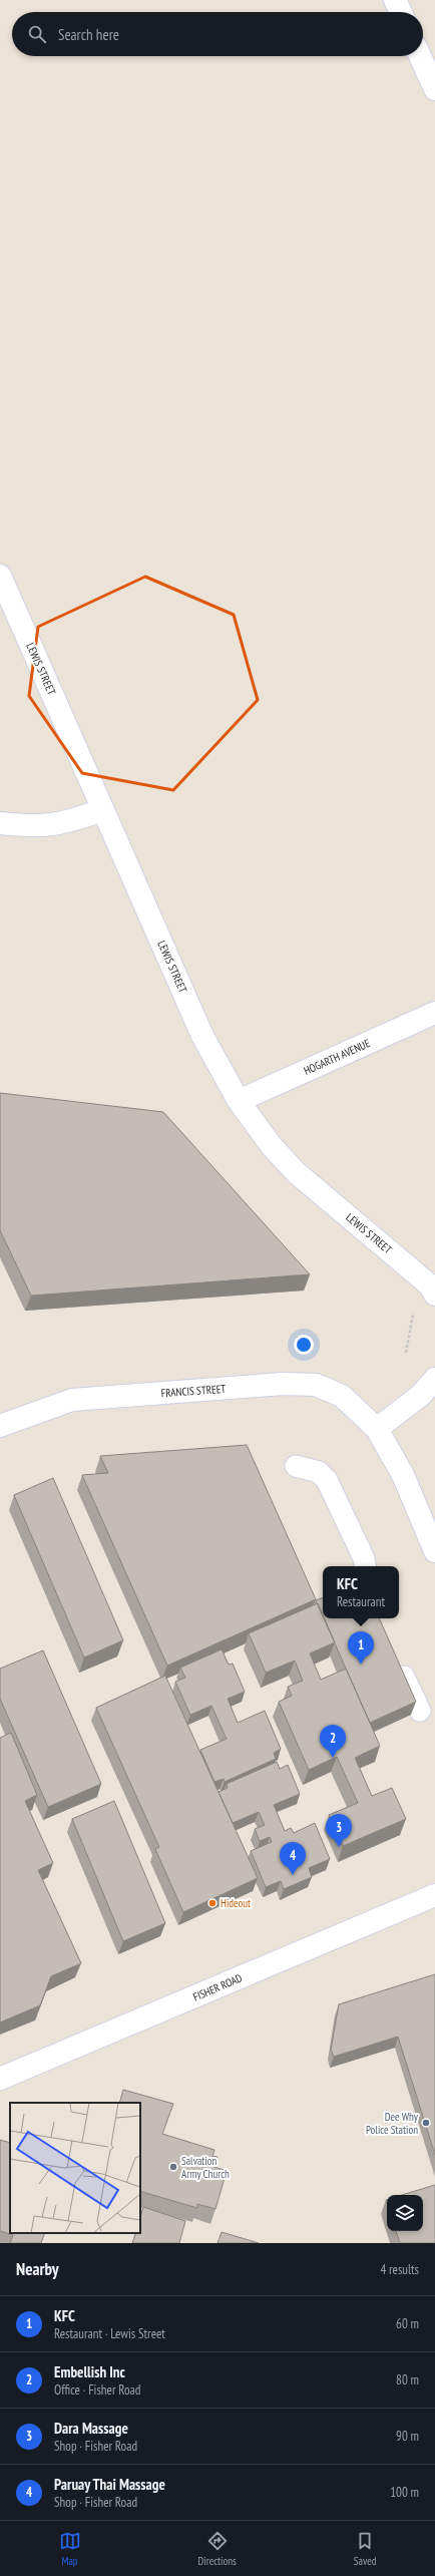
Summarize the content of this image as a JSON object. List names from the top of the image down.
{
  "streets": {
    "street": [
      "LEWIS STREET",
      "HOGARTH AVENUE",
      "FRANCIS STREET",
      "FISHER ROAD"
    ]
  },
  "crossings": [
    ["LEWIS STREET", "HOGARTH AVENUE"]
  ],
  "places": ["Hideout", "Dee Why Police Station", "Salvation Army Church"],
  "page": {
    "search": "Search here",
    "popup": ["KFC", "Restaurant"],
    "pins": [
      "1",
      "2",
      "3",
      "4"
    ],
    "heading": ["Nearby", "4 results"],
    "list": [
      {
        "mark": "1",
        "name": "KFC",
        "note": "Restaurant · Lewis Street",
        "value": "60 m"
      },
      {
        "mark": "2",
        "name": "Embellish Inc",
        "note": "Office · Fisher Road",
        "value": "80 m"
      },
      {
        "mark": "3",
        "name": "Dara Massage",
        "note": "Shop · Fisher Road",
        "value": "90 m"
      },
      {
        "mark": "4",
        "name": "Paruay Thai Massage",
        "note": "Shop · Fisher Road",
        "value": "100 m"
      }
    ],
    "nav": ["Map", "Directions", "Saved"]
  }
}
